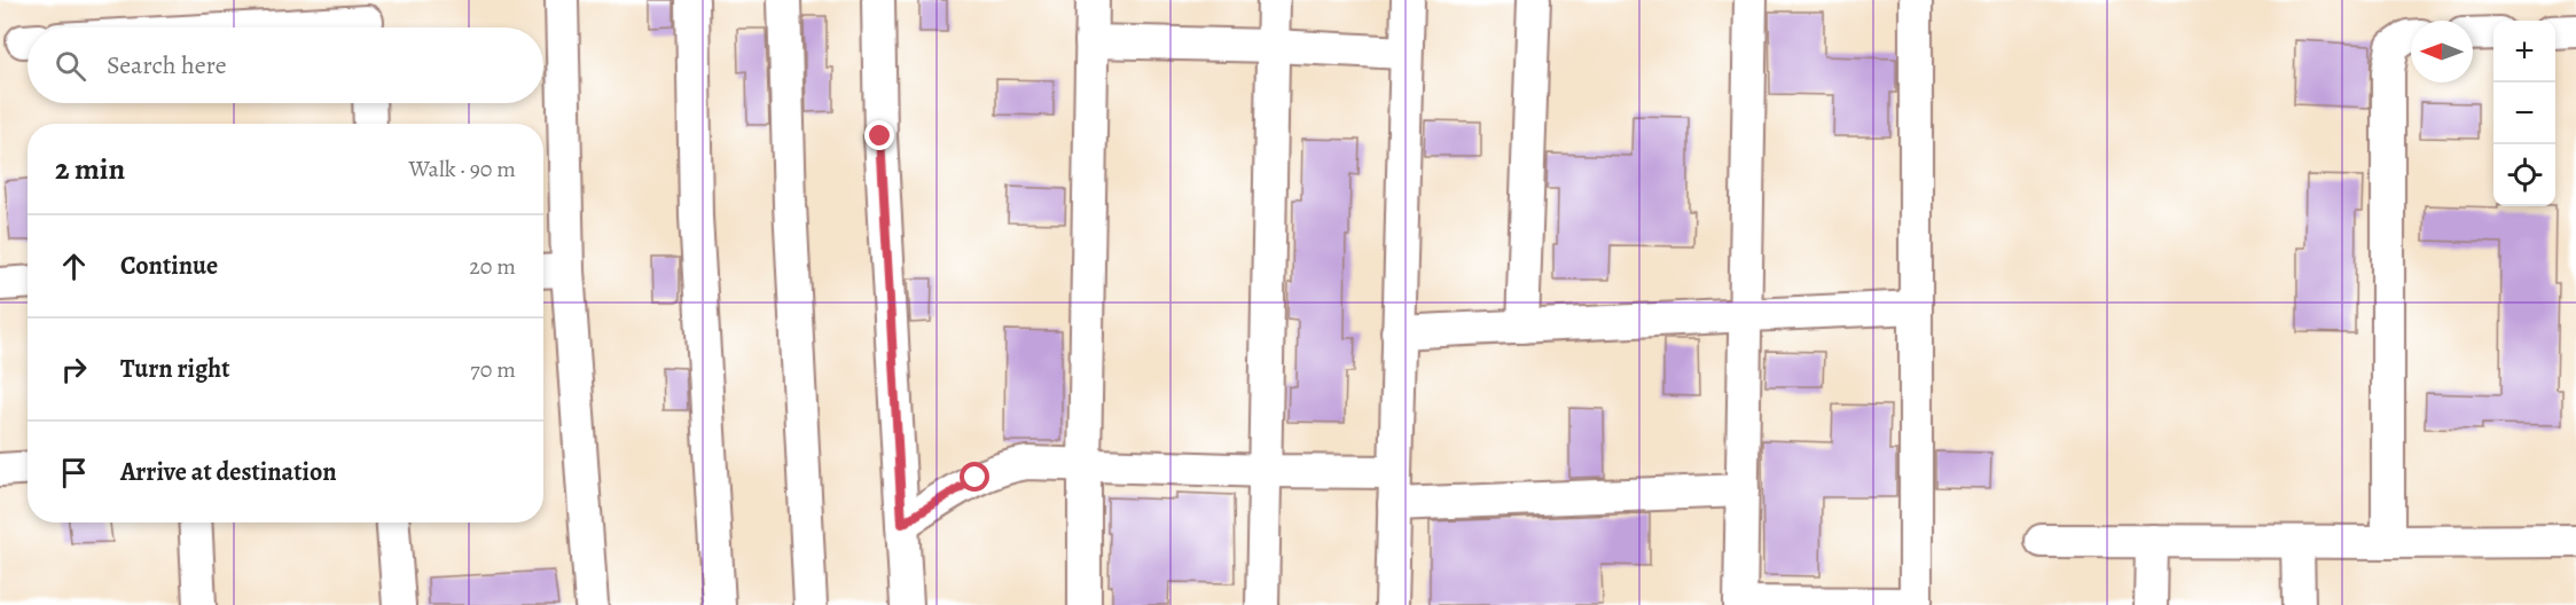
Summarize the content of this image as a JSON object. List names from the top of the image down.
{
  "north": "left",
  "page": {
    "map_buttons": ["+", "−"],
    "search": "Search here",
    "heading": ["2 min", "Walk · 90 m"],
    "list": [
      ["Continue", "20 m"],
      ["Turn right", "70 m"],
      "Arrive at destination"
    ]
  }
}
